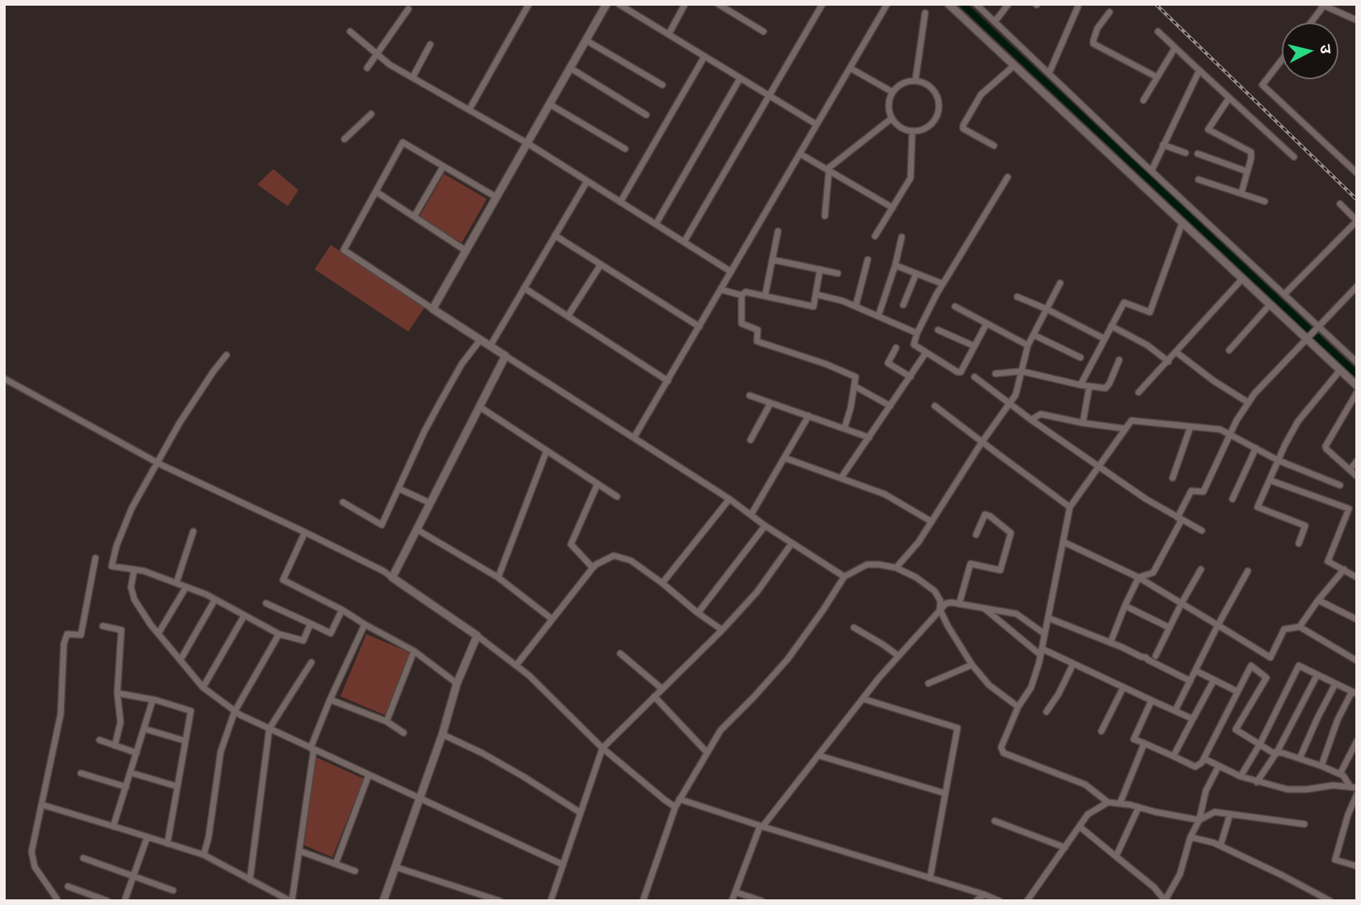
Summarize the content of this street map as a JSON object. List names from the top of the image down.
{
  "north": "right"
}
